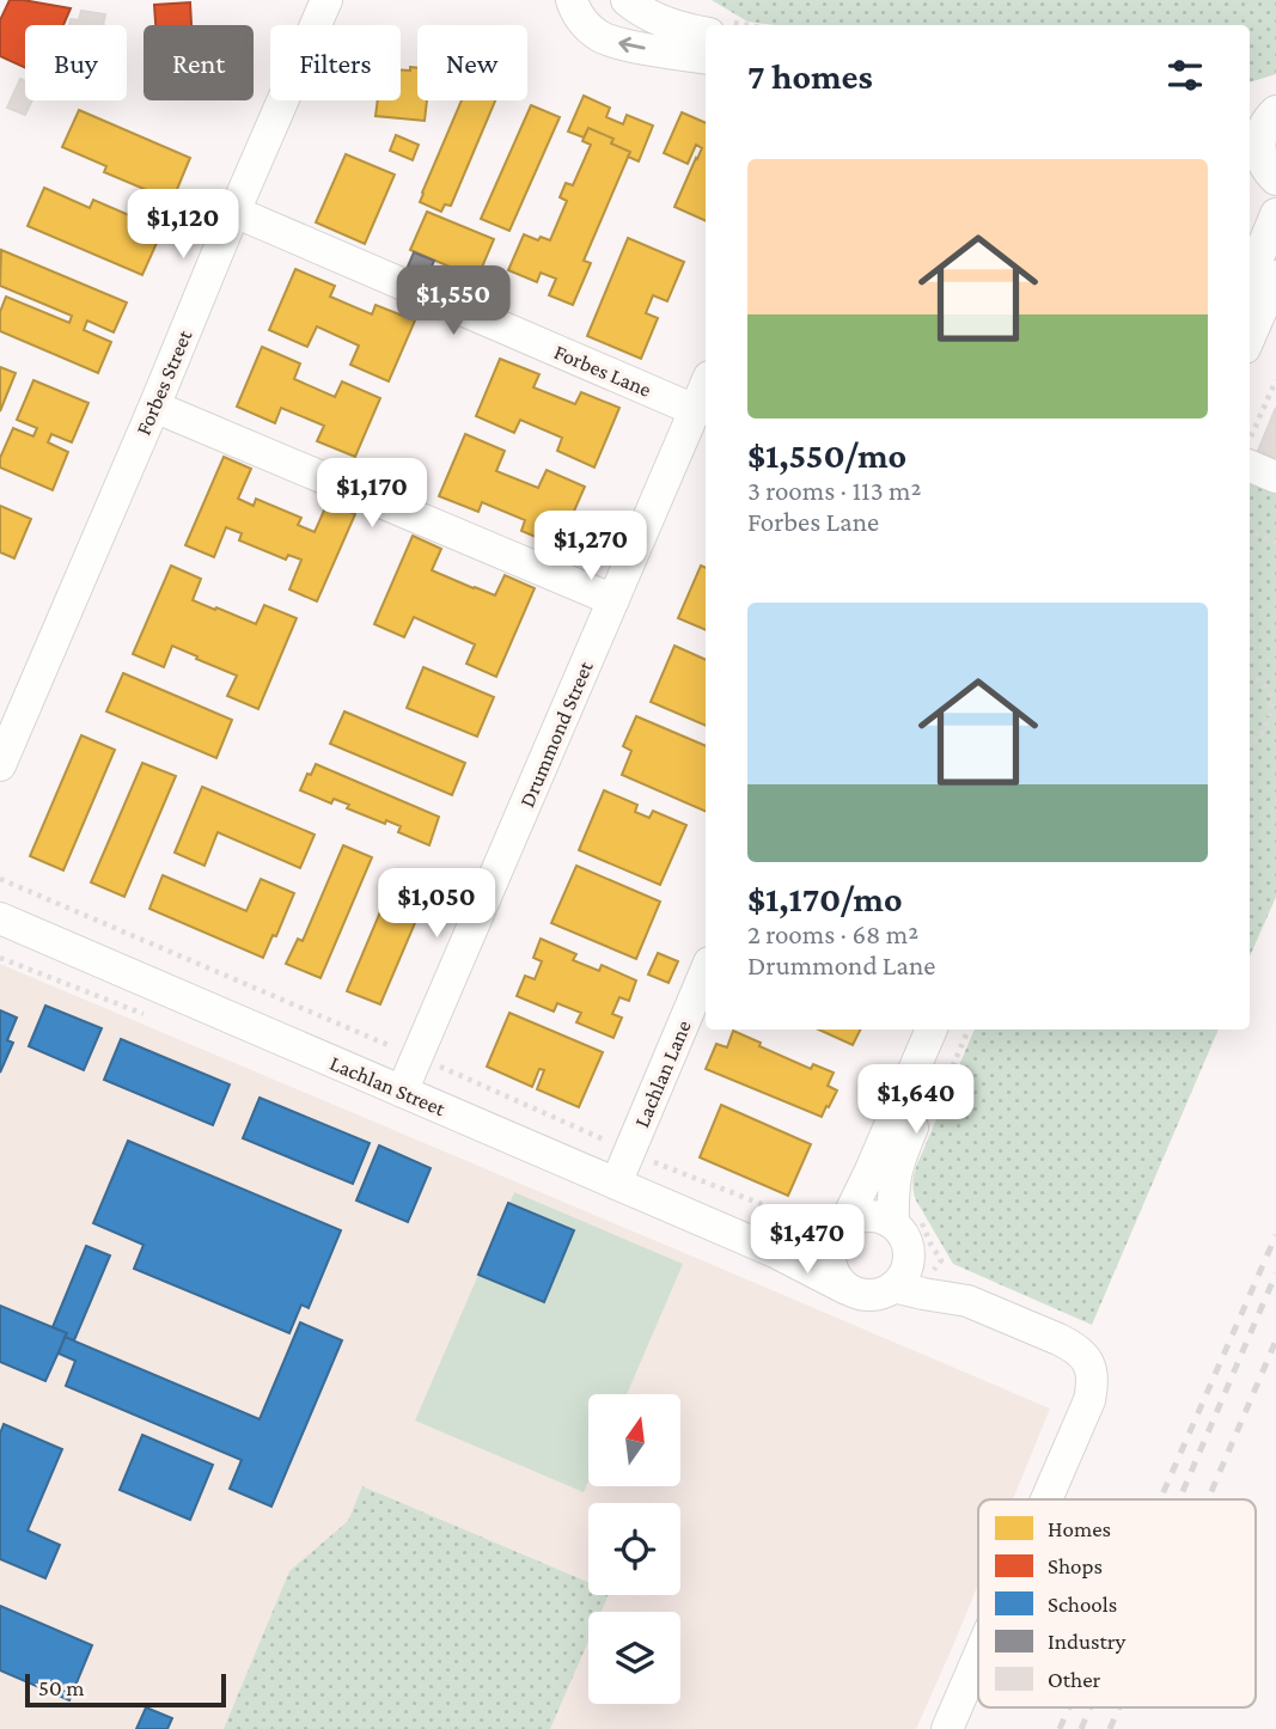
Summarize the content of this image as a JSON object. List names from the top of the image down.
{
  "streets": {
    "street": [
      "Forbes Lane",
      "Forbes Street",
      "Drummond Street",
      "Lachlan Lane",
      "Lachlan Street"
    ]
  },
  "crossings": [
    ["Forbes Lane", "Forbes Street"],
    ["Forbes Lane", "Drummond Street"],
    ["Drummond Street", "Lachlan Street"],
    ["Lachlan Lane", "Lachlan Street"]
  ],
  "legend": [
    "Homes",
    "Shops",
    "Schools",
    "Industry",
    "Other"
  ],
  "scale_bar": "50 m",
  "north": "top",
  "page": {
    "chip": [
      "Buy",
      "Rent",
      "Filters",
      "New"
    ],
    "heading": "7 homes",
    "list": [
      {
        "name": "$1,550/mo",
        "note": "3 rooms · 113 m² · Forbes Lane"
      },
      {
        "name": "$1,170/mo",
        "note": "2 rooms · 68 m² · Drummond Lane"
      }
    ],
    "price": [
      "$1,120",
      "$1,550",
      "$1,170",
      "$1,270",
      "$1,050",
      "$1,640",
      "$1,470"
    ],
    "scale": "50 m"
  }
}
